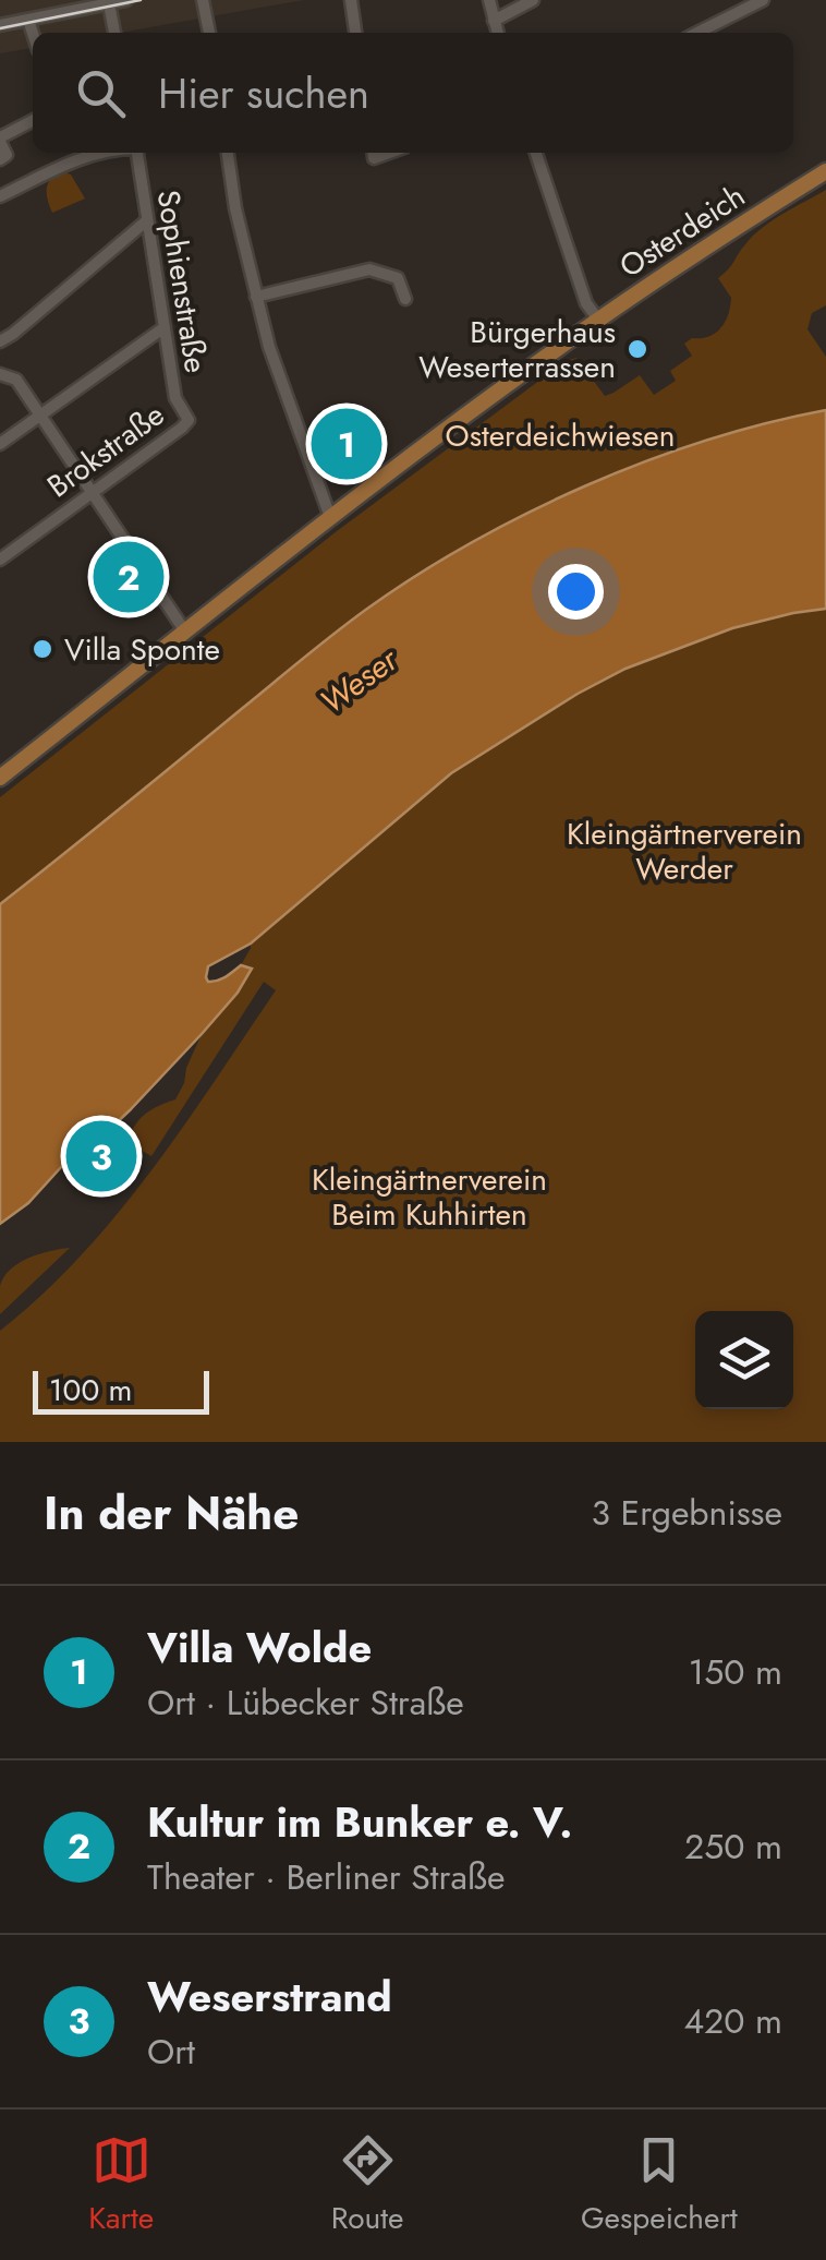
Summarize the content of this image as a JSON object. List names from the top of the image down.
{
  "streets": {
    "main road": ["Osterdeich"],
    "street": ["Sophienstraße", "Brokstraße"]
  },
  "crossings": [
    ["Sophienstraße", "Brokstraße"]
  ],
  "water": ["Weser"],
  "parks": ["Osterdeichwiesen", "Kleingärtnerverein Werder", "Kleingärtnerverein Beim Kuhhirten"],
  "places": ["Bürgerhaus Weserterrassen", "Villa Sponte"],
  "scale_bar": "100 m",
  "page": {
    "search": "Hier suchen",
    "pins": ["1", "2", "3"],
    "scale": "100 m",
    "heading": ["In der Nähe", "3 Ergebnisse"],
    "list": [
      {
        "mark": "1",
        "name": "Villa Wolde",
        "note": "Ort · Lübecker Straße",
        "value": "150 m"
      },
      {
        "mark": "2",
        "name": "Kultur im Bunker e. V.",
        "note": "Theater · Berliner Straße",
        "value": "250 m"
      },
      {
        "mark": "3",
        "name": "Weserstrand",
        "note": "Ort",
        "value": "420 m"
      }
    ],
    "nav": ["Karte", "Route", "Gespeichert"]
  }
}
